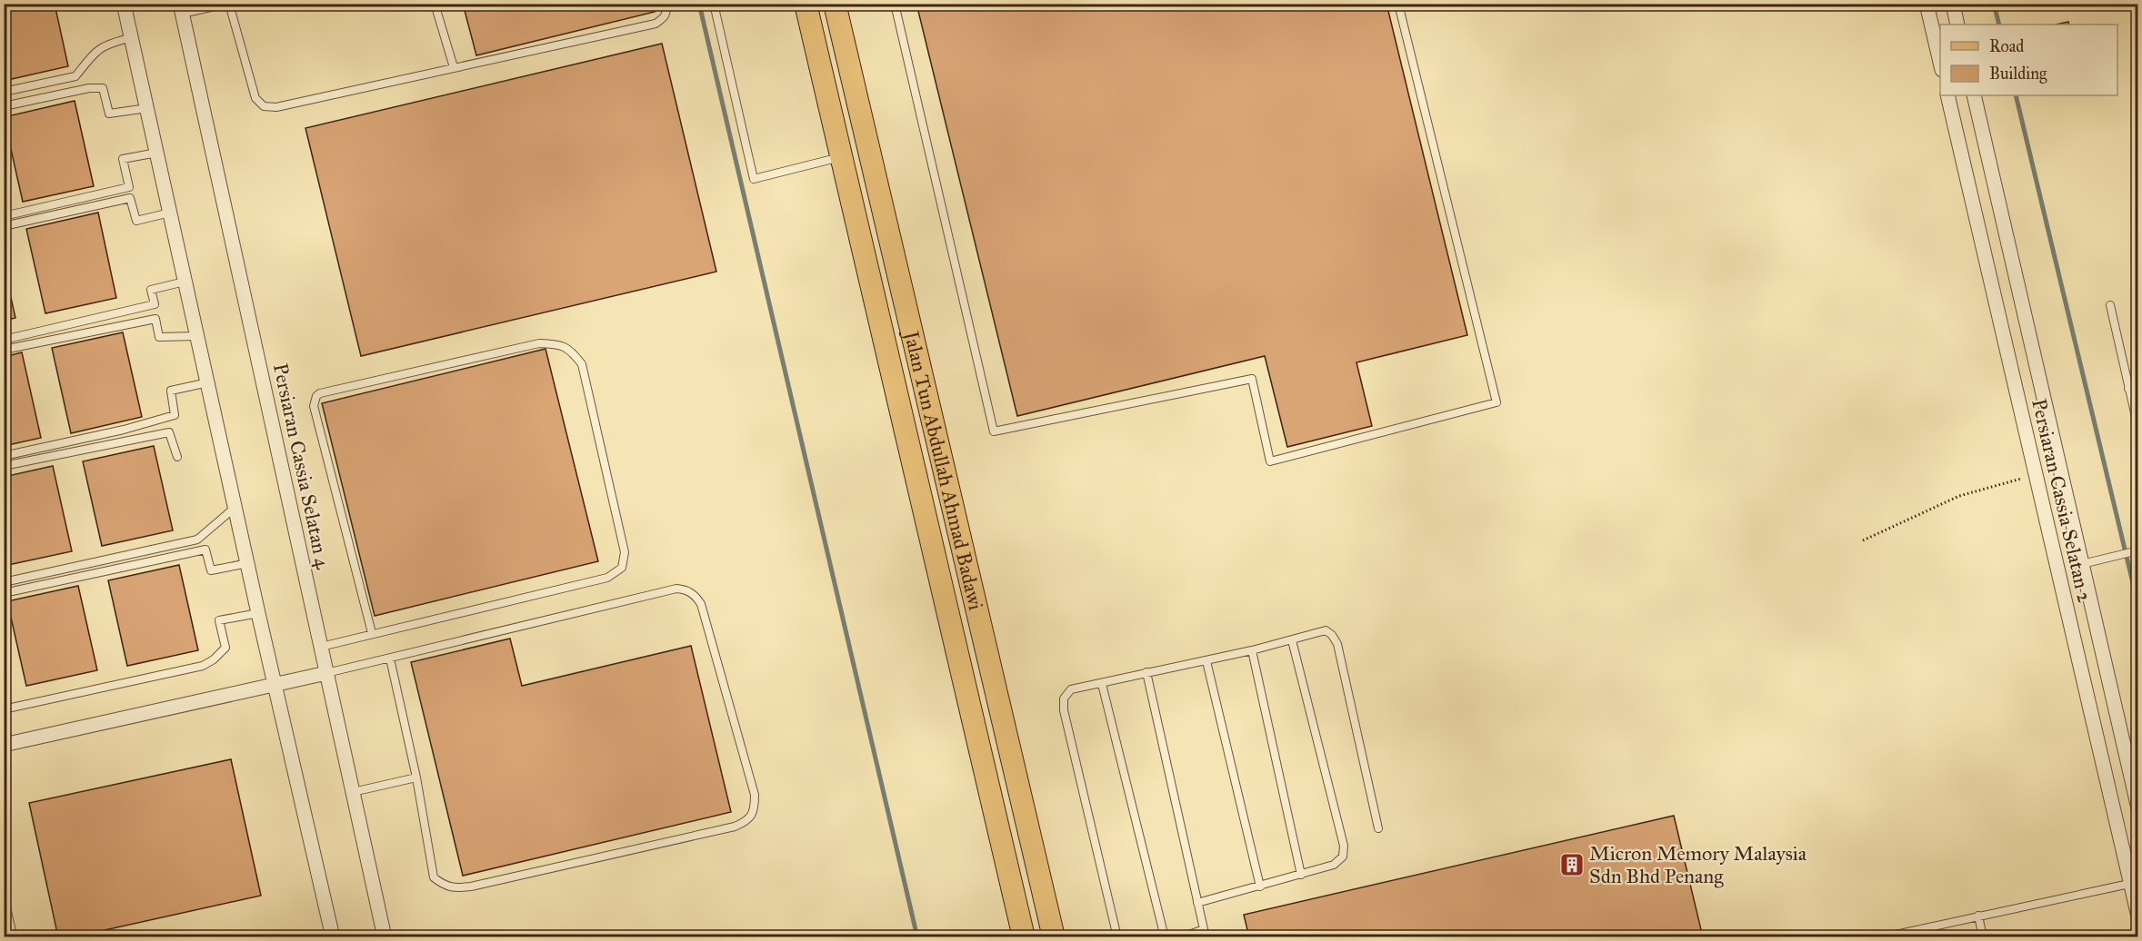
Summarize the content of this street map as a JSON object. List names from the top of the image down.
{
  "streets": {
    "main road": ["Jalan Tun Abdullah Ahmad Badawi"],
    "street": ["Persiaran Cassia Selatan 4", "Persiaran Cassia Selatan 2"]
  },
  "places": {
    "building": ["Micron Memory Malaysia Sdn Bhd Penang"]
  },
  "legend": ["Road", "Building"]
}
